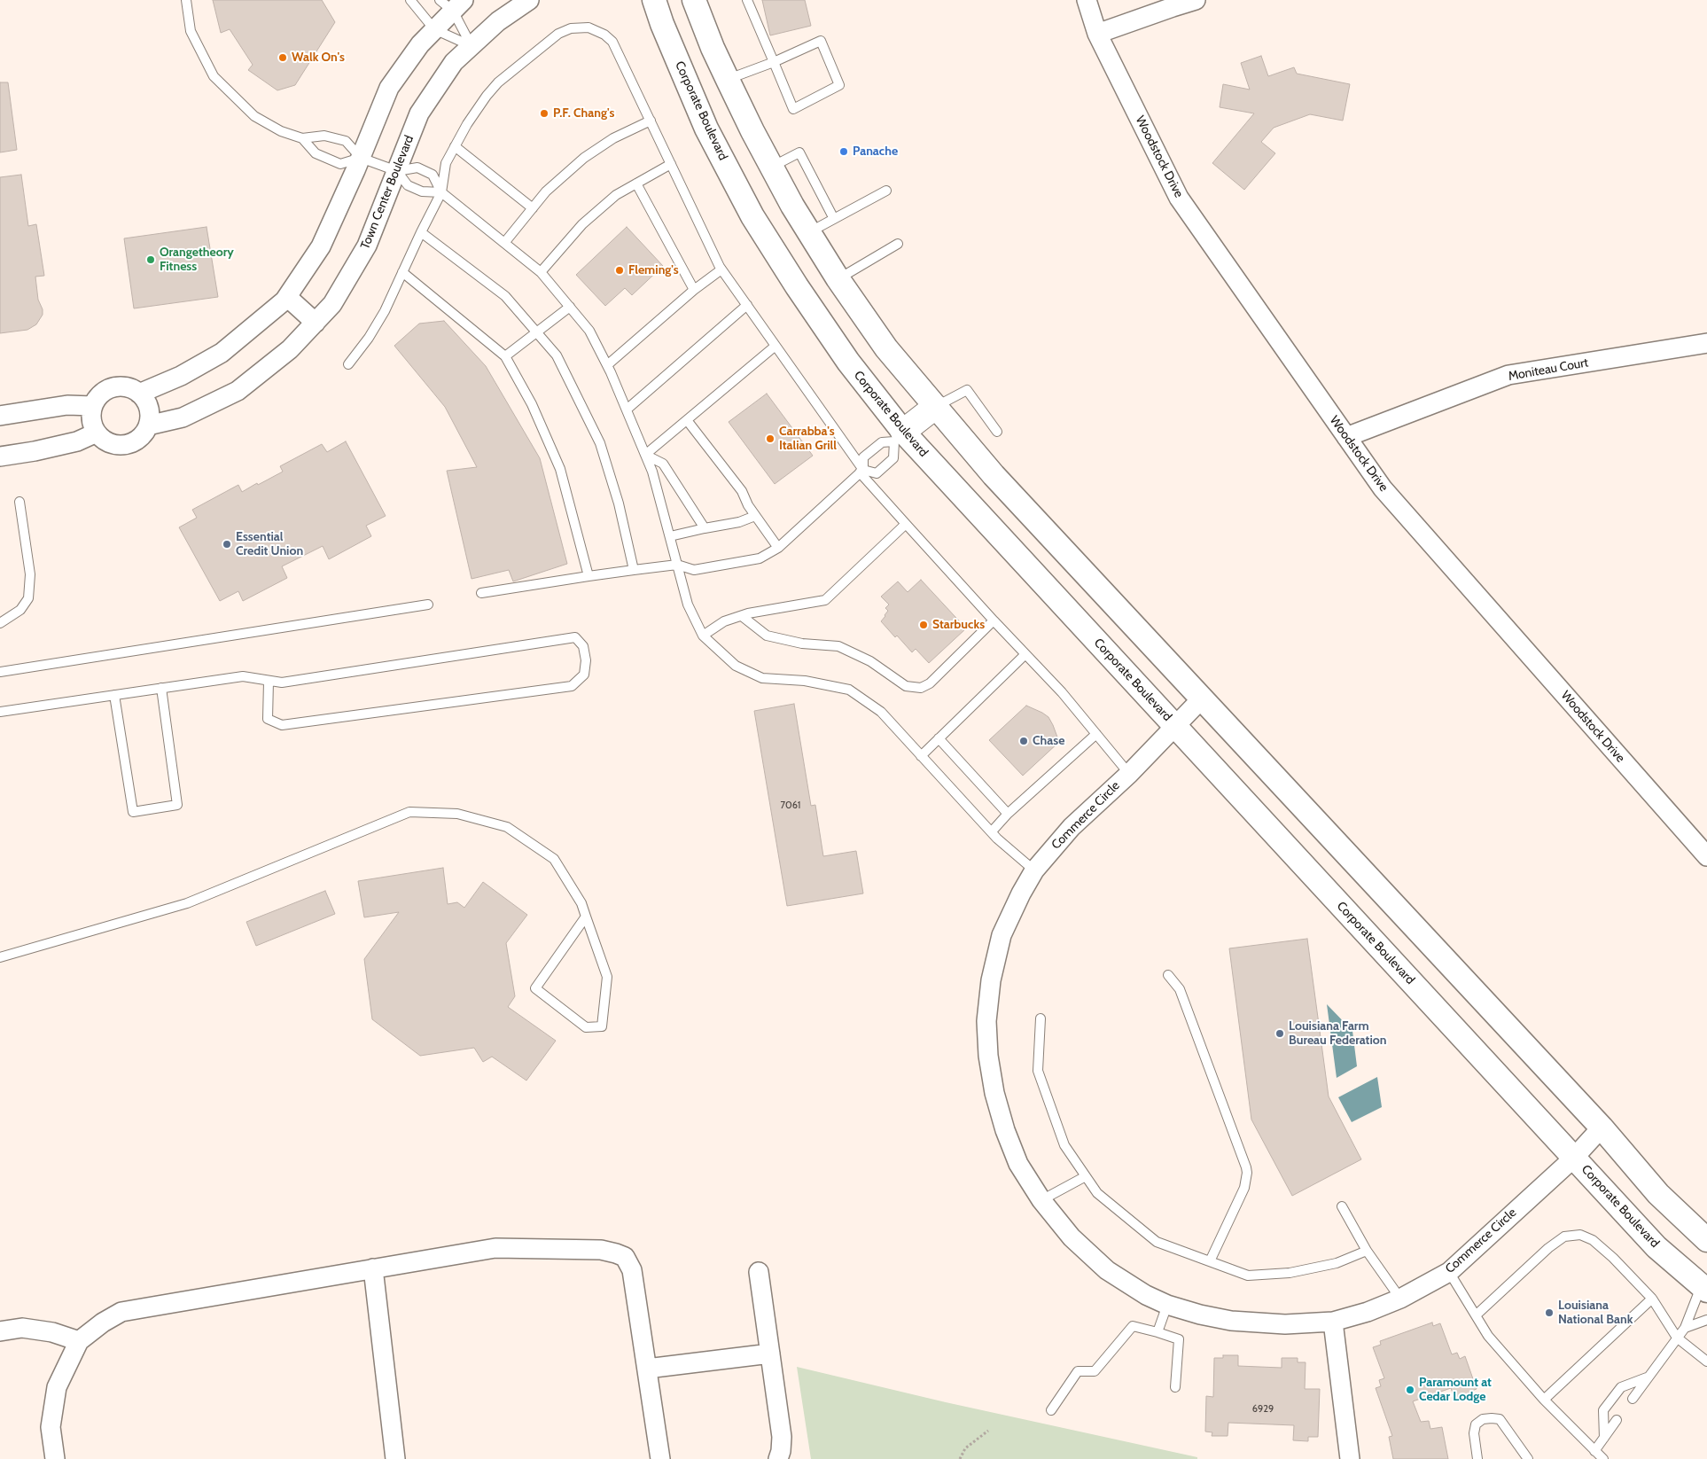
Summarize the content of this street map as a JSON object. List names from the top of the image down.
{
  "streets": {
    "street": [
      "Corporate Boulevard",
      "Woodstock Drive",
      "Town Center Boulevard",
      "Moniteau Court",
      "Commerce Circle"
    ]
  },
  "crossings": [
    ["Corporate Boulevard", "Commerce Circle"],
    ["Woodstock Drive", "Moniteau Court"]
  ],
  "places": [
    "Walk On's",
    "P.F. Chang's",
    "Panache",
    "Orangetheory Fitness",
    "Fleming's",
    "Carrabba's Italian Grill",
    "Essential Credit Union",
    "Starbucks",
    "Chase",
    "Louisiana Farm Bureau Federation",
    "Louisiana National Bank",
    "Paramount at Cedar Lodge"
  ],
  "house_numbers": ["7061", "6929"]
}
